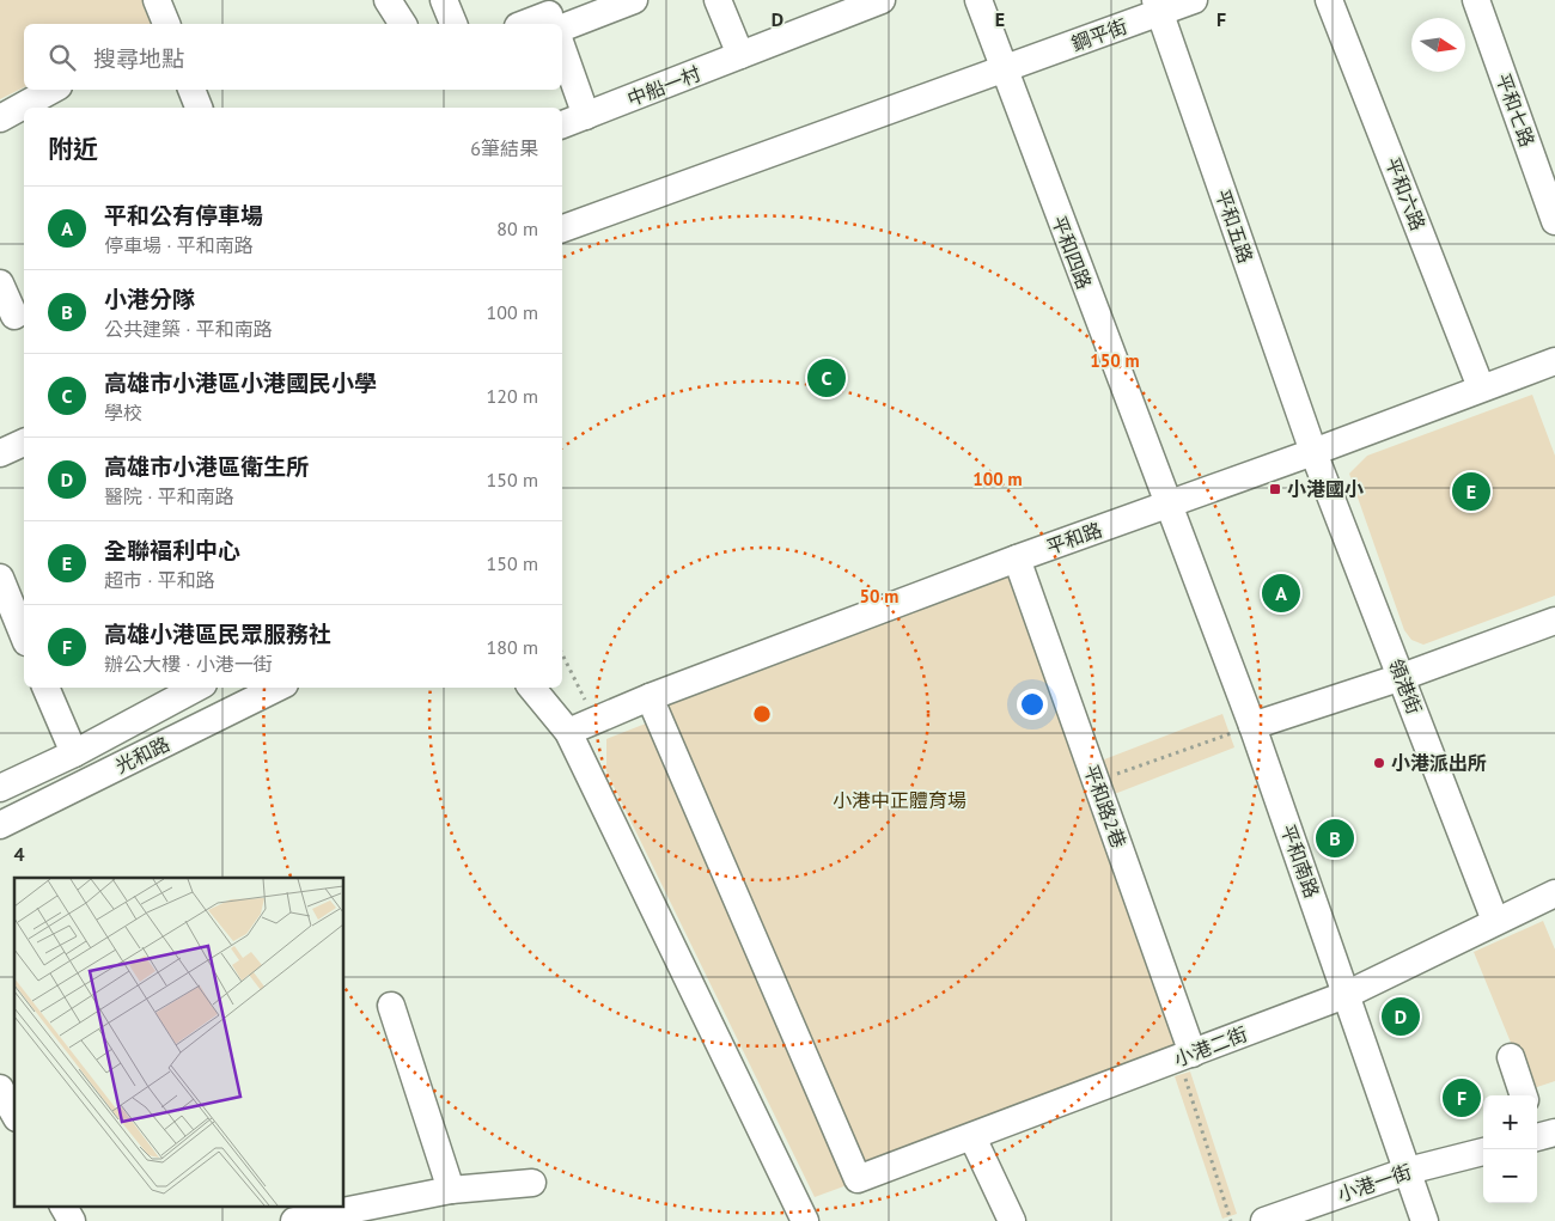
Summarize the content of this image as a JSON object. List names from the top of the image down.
{
  "streets": {
    "street": [
      "鋼平街",
      "中船一村",
      "平和七路",
      "平和六路",
      "平和五路",
      "平和四路",
      "平和路",
      "領港街",
      "光和路",
      "平和路2巷",
      "平和南路",
      "小港二街",
      "小港一街"
    ]
  },
  "crossings": [
    ["鋼平街", "平和五路"],
    ["鋼平街", "平和四路"],
    ["平和六路", "平和路"],
    ["平和五路", "平和路"],
    ["平和五路", "領港街"],
    ["平和四路", "平和路"],
    ["平和四路", "平和南路"],
    ["平和路", "領港街"],
    ["平和路", "平和路2巷"],
    ["平和路", "平和南路"],
    ["平和路", "小港二街"],
    ["領港街", "小港二街"],
    ["平和路2巷", "小港二街"],
    ["平和南路", "小港二街"],
    ["平和南路", "小港一街"]
  ],
  "parks": ["小港中正體育場"],
  "places": {
    "transit": ["小港國小"],
    "other": ["小港派出所"]
  },
  "north": "right",
  "page": {
    "search": "搜尋地點",
    "heading": ["附近", "6筆結果"],
    "list": [
      {
        "mark": "A",
        "name": "平和公有停車場",
        "note": "停車場 · 平和南路",
        "value": "80 m"
      },
      {
        "mark": "B",
        "name": "小港分隊",
        "note": "公共建築 · 平和南路",
        "value": "100 m"
      },
      {
        "mark": "C",
        "name": "高雄市小港區小港國民小學",
        "note": "學校",
        "value": "120 m"
      },
      {
        "mark": "D",
        "name": "高雄市小港區衛生所",
        "note": "醫院 · 平和南路",
        "value": "150 m"
      },
      {
        "mark": "E",
        "name": "全聯褔利中心",
        "note": "超市 · 平和路",
        "value": "150 m"
      },
      {
        "mark": "F",
        "name": "高雄小港區民眾服務社",
        "note": "辦公大樓 · 小港一街",
        "value": "180 m"
      }
    ],
    "pins": [
      "C",
      "E",
      "A",
      "B",
      "D",
      "F"
    ],
    "map_buttons": ["+", "−"]
  },
  "grid": {
    "columns": ["D", "E", "F"],
    "rows": ["4"]
  },
  "rings": ["150 m", "100 m", "50 m"]
}
